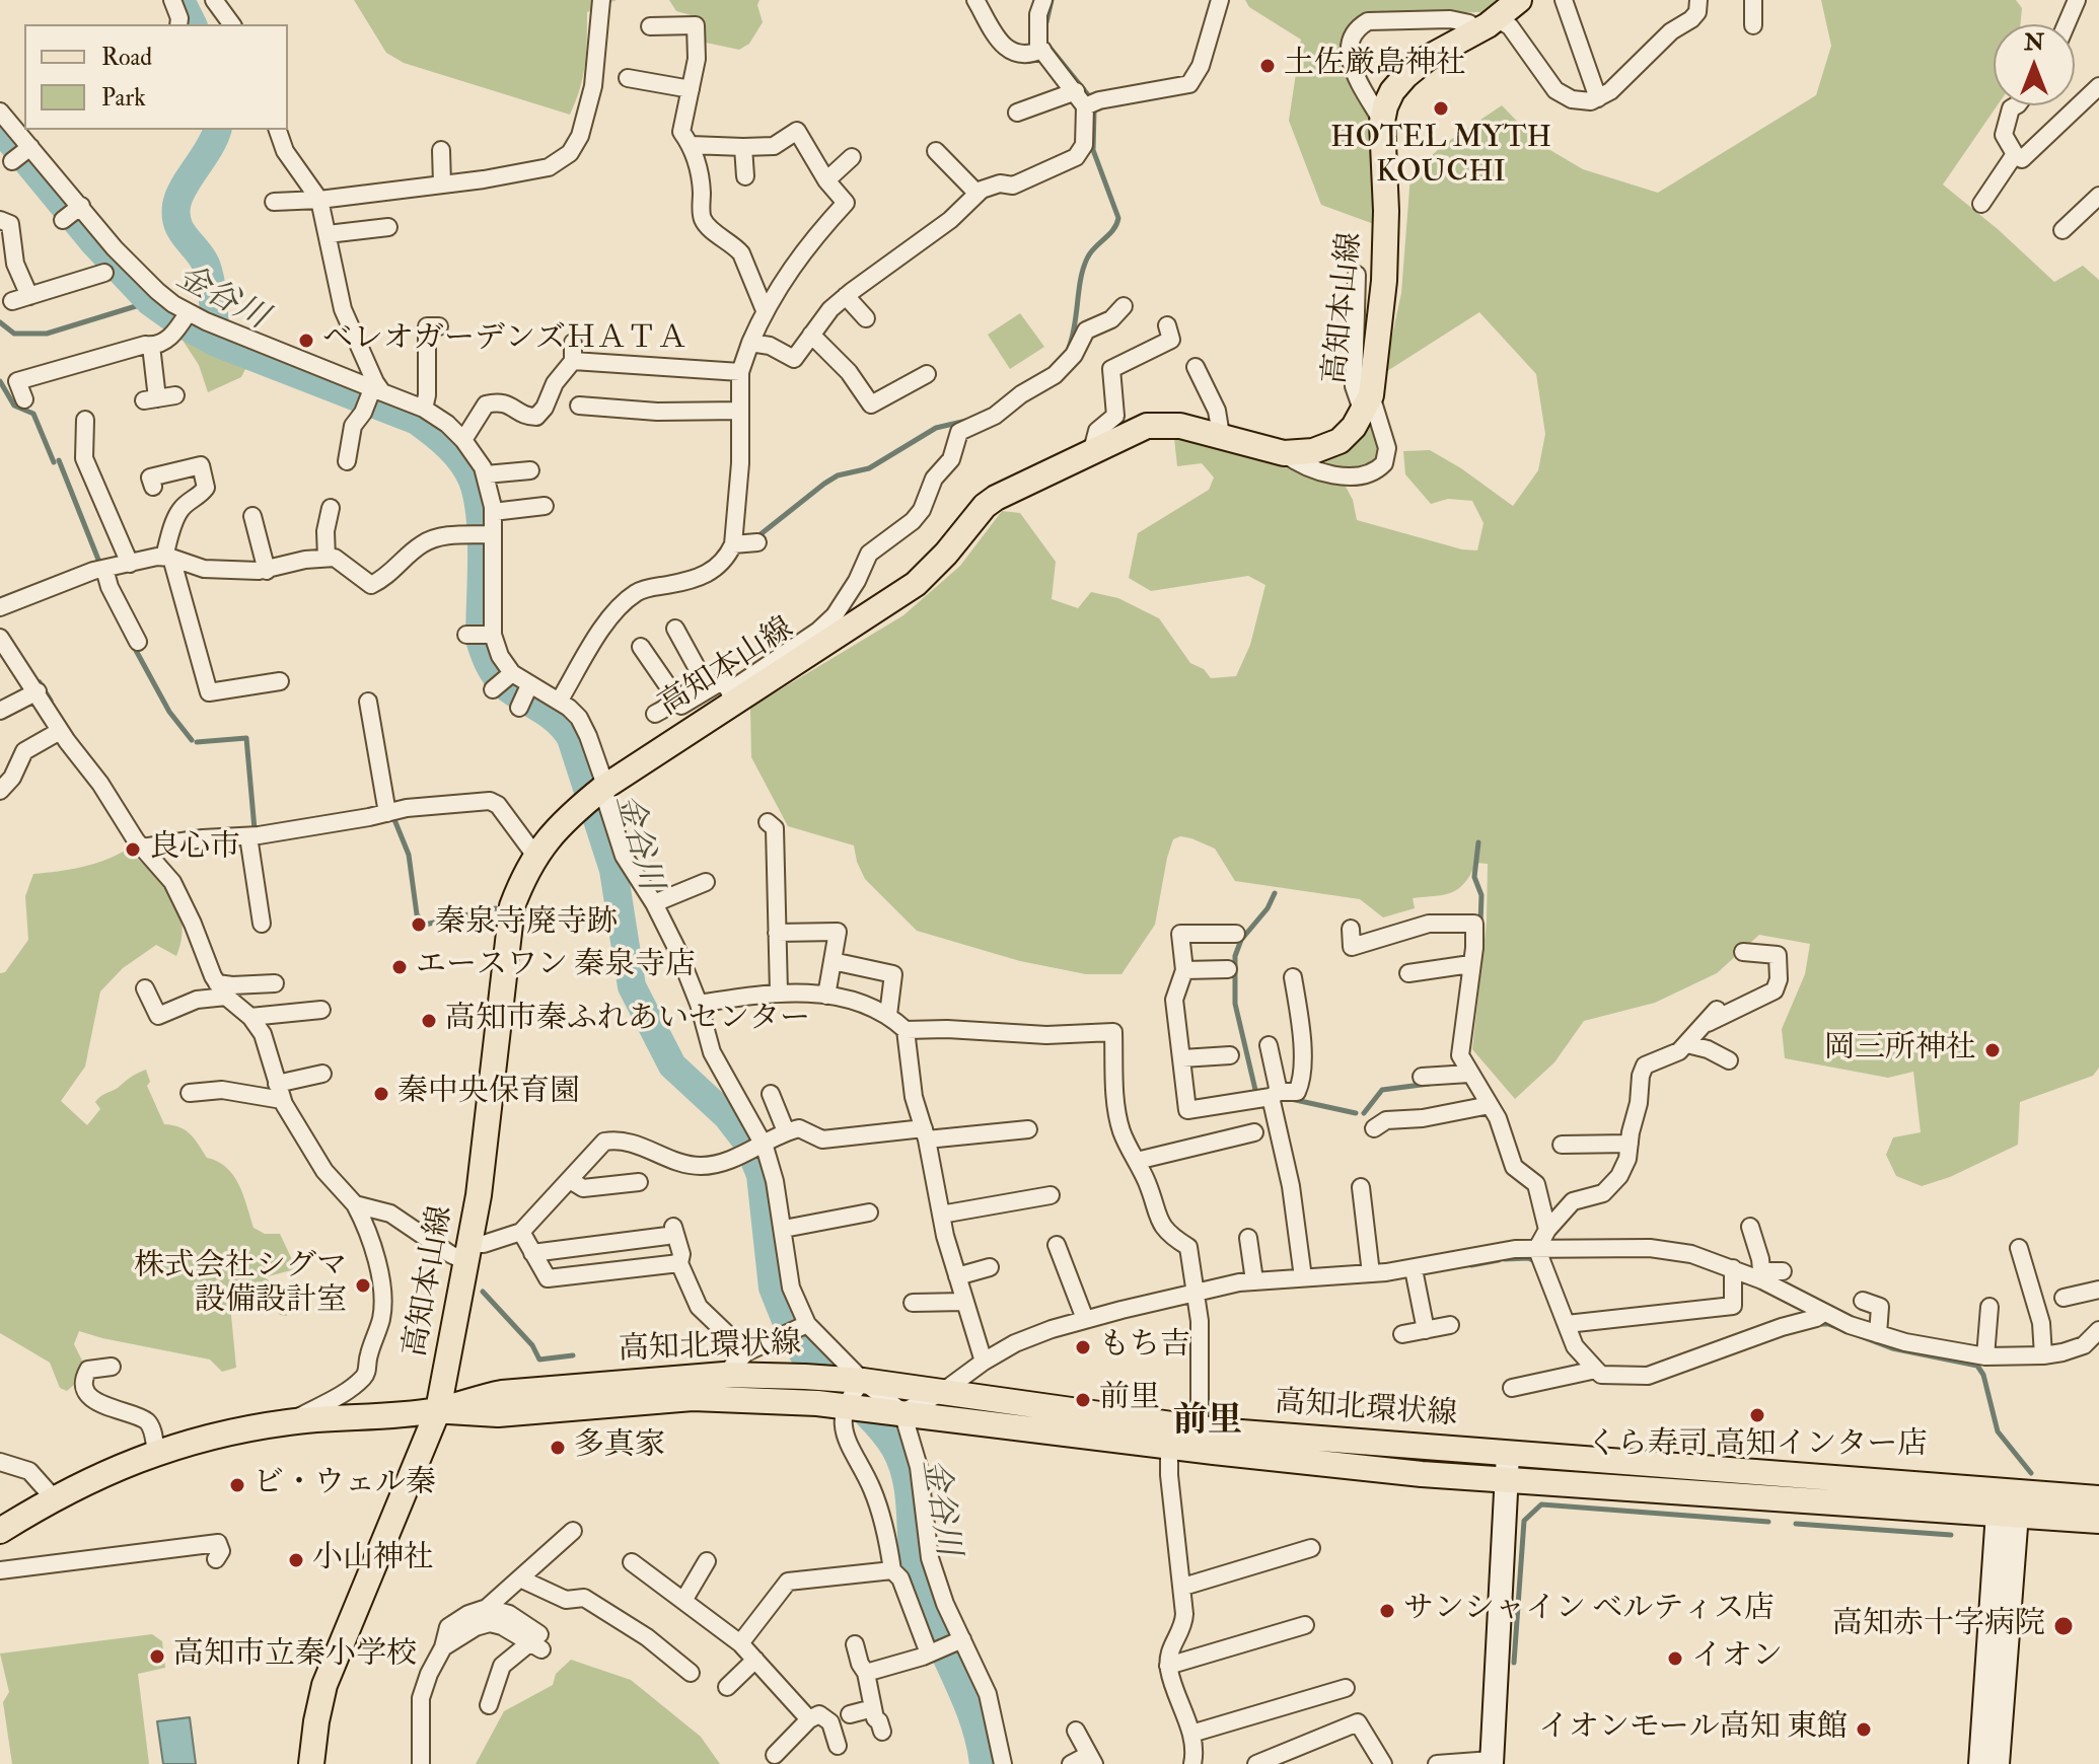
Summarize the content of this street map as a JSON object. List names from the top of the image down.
{
  "streets": {
    "main road": ["高知本山線", "高知北環状線"]
  },
  "crossings": [
    ["高知本山線", "高知北環状線"]
  ],
  "districts": ["前里"],
  "water": ["金谷川"],
  "places": [
    "土佐厳島神社",
    "HOTEL MYTH KOUCHI",
    "ベレオガーデンズＨＡＴＡ",
    "良心市",
    "秦泉寺廃寺跡",
    "エースワン 秦泉寺店",
    "高知市秦ふれあいセンター",
    "岡三所神社",
    "秦中央保育園",
    "株式会社シグマ 設備設計室",
    "もち吉",
    "前里",
    "くら寿司 高知インター店",
    "多真家",
    "ビ・ウェル秦",
    "小山神社",
    "サンシャイン ベルティス店",
    "高知赤十字病院",
    "高知市立秦小学校",
    "イオン",
    "イオンモール高知 東館"
  ],
  "legend": ["Road", "Park"],
  "north": "top"
}
